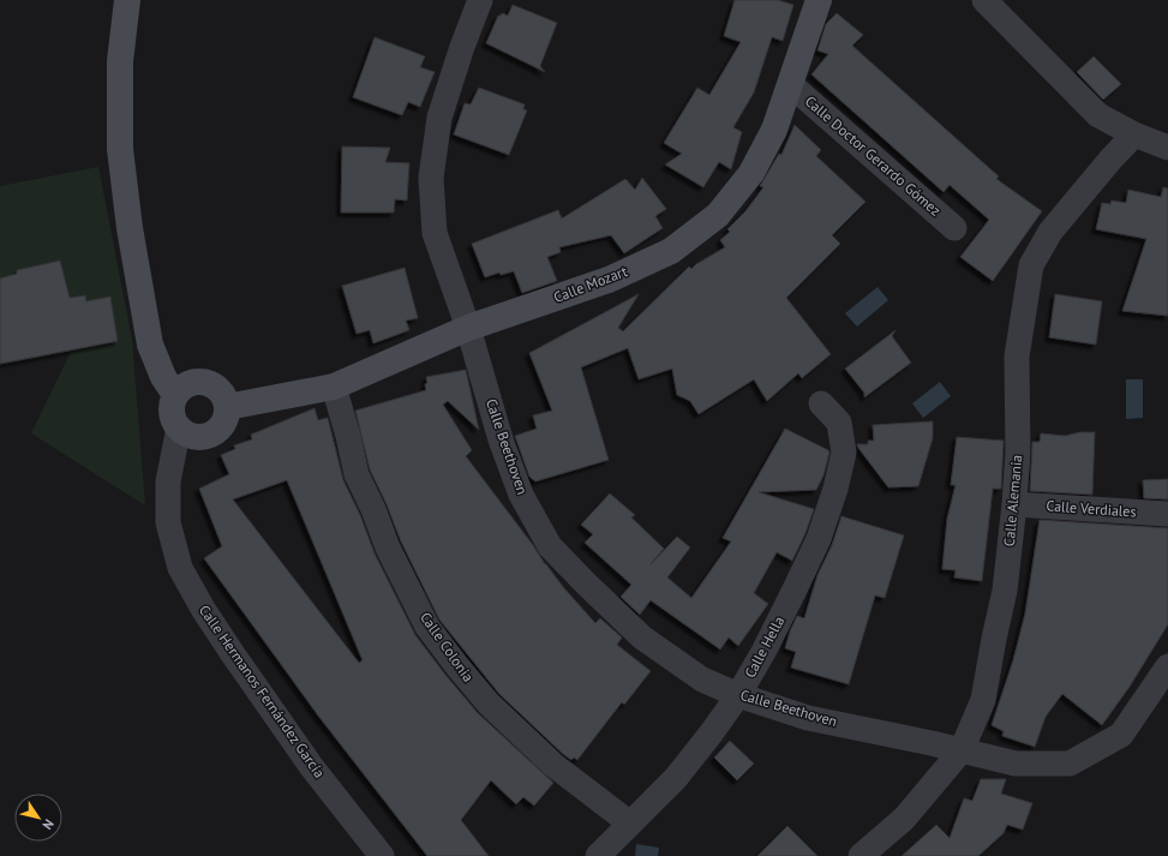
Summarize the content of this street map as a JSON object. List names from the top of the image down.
{
  "streets": {
    "street": [
      "Calle Doctor Gerardo Gómez",
      "Calle Mozart",
      "Calle Beethoven",
      "Calle Alemania",
      "Calle Verdiales",
      "Calle Colonia",
      "Calle Hella",
      "Calle Hermanos Fernández García"
    ]
  },
  "crossings": [
    ["Calle Doctor Gerardo Gómez", "Calle Mozart"],
    ["Calle Mozart", "Calle Beethoven"],
    ["Calle Mozart", "Calle Colonia"],
    ["Calle Mozart", "Calle Hermanos Fernández García"],
    ["Calle Beethoven", "Calle Alemania"],
    ["Calle Beethoven", "Calle Hella"],
    ["Calle Alemania", "Calle Verdiales"],
    ["Calle Colonia", "Calle Hella"]
  ],
  "north": "bottom right"
}
